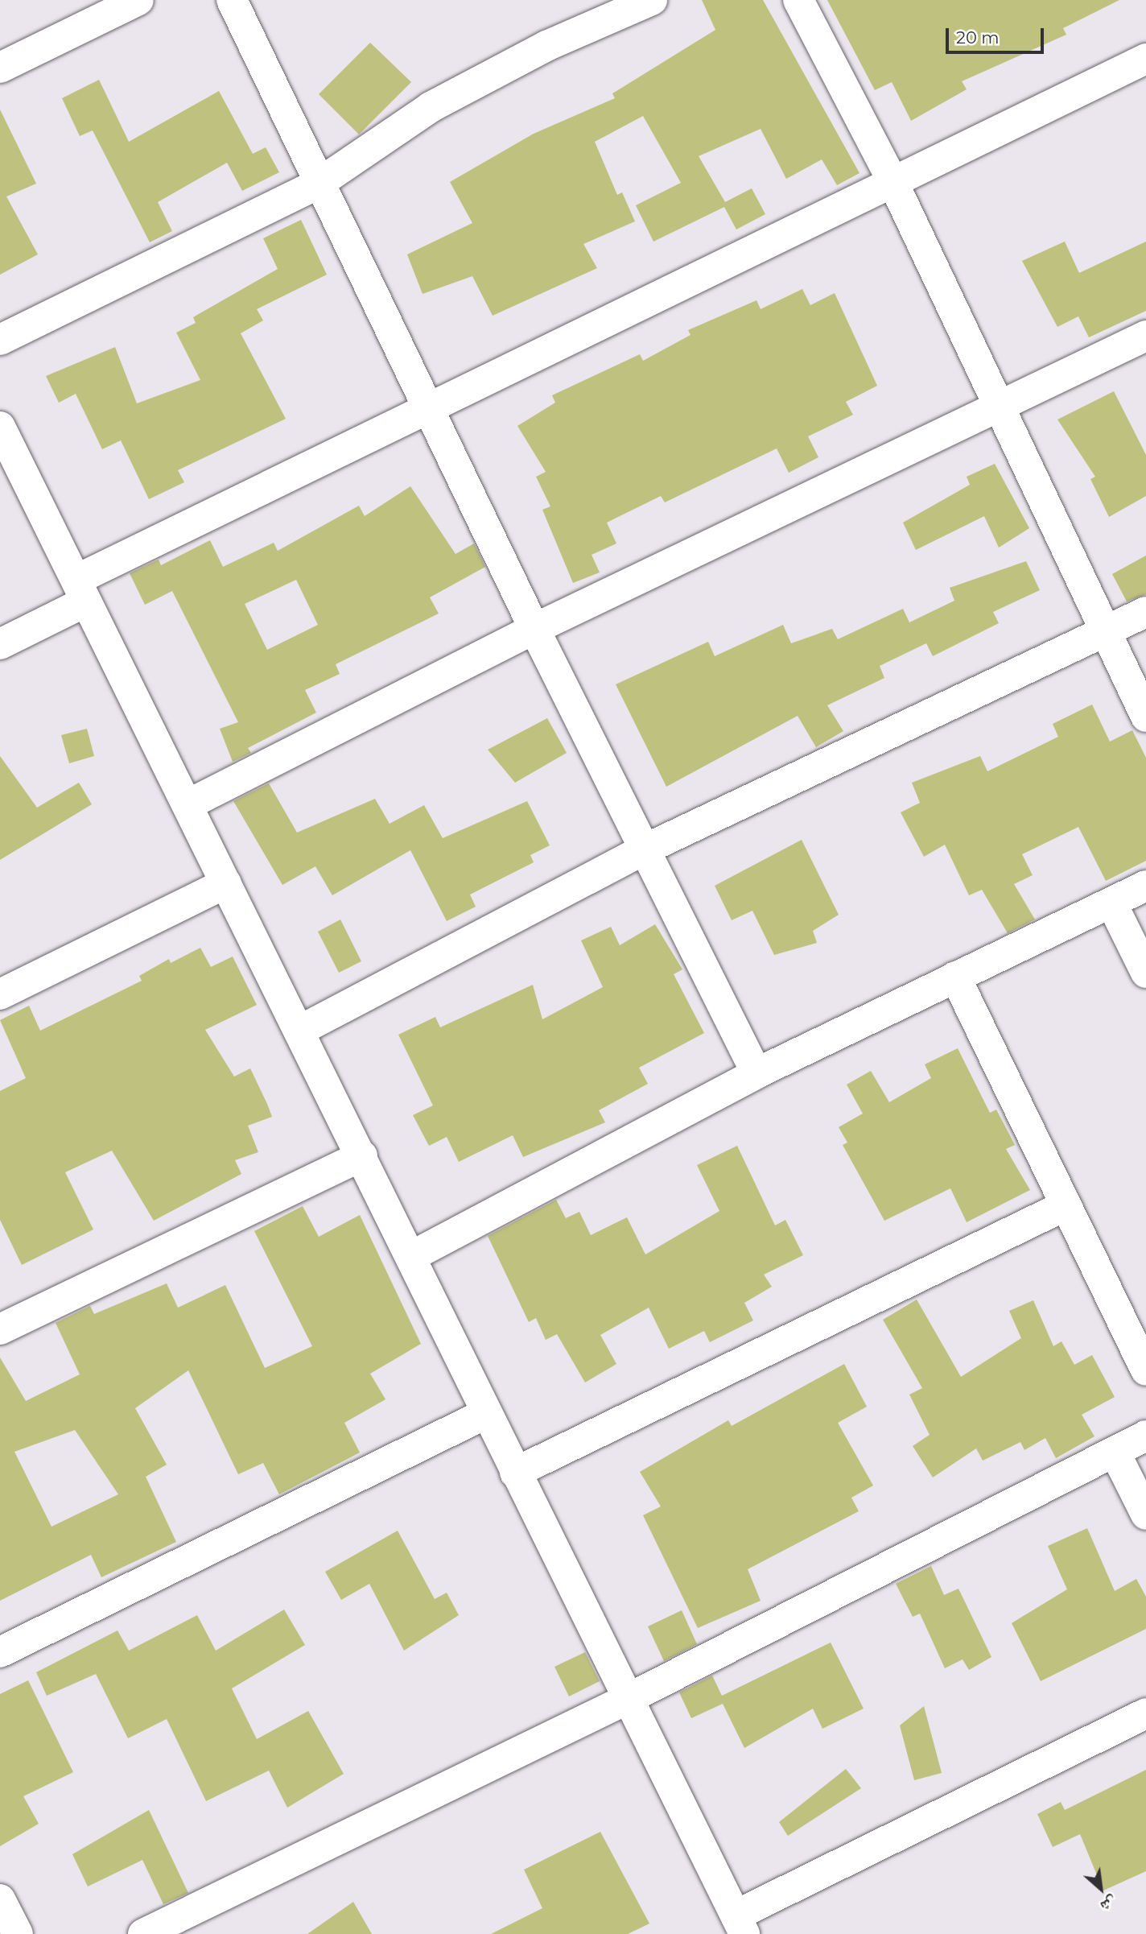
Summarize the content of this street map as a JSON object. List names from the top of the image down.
{
  "scale_bar": "20 m",
  "north": "bottom right"
}
